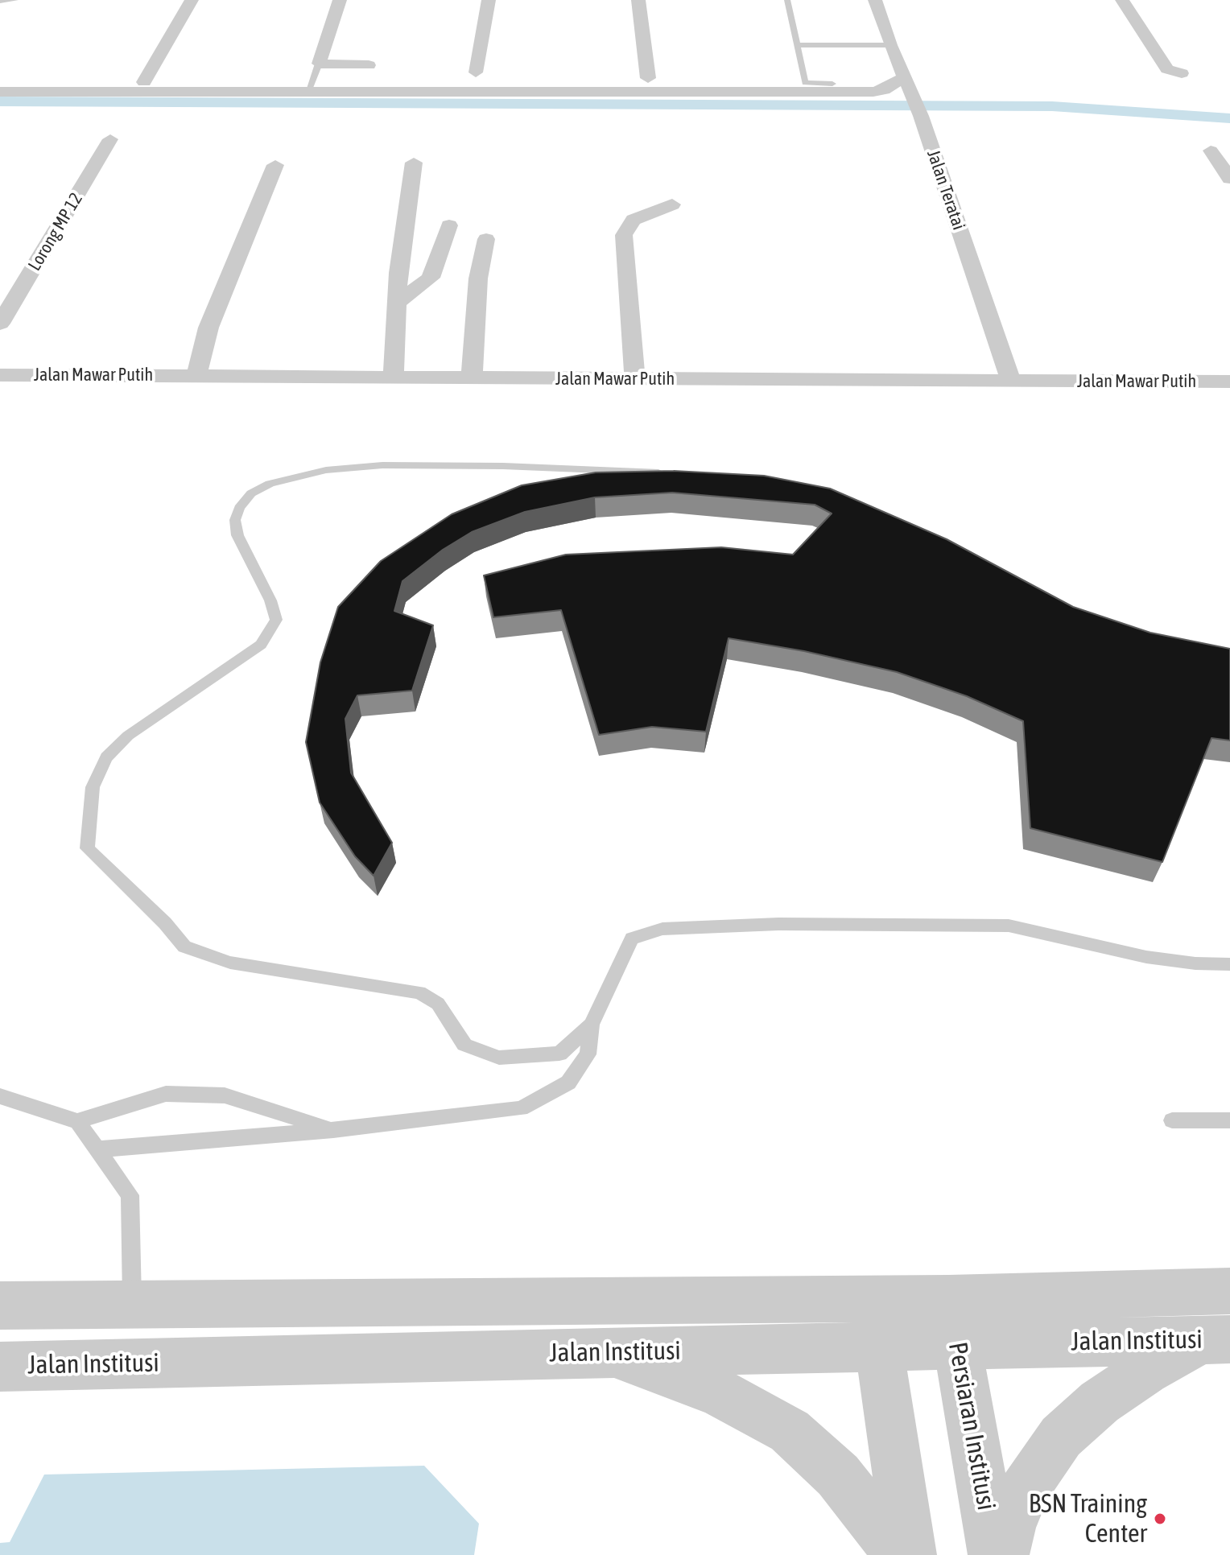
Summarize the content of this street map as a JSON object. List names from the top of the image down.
{
  "streets": {
    "street": [
      "Jalan Teratai",
      "Lorong MP 12",
      "Jalan Mawar Putih",
      "Jalan Institusi",
      "Persiaran Institusi"
    ]
  },
  "crossings": [
    ["Jalan Teratai", "Jalan Mawar Putih"],
    ["Jalan Institusi", "Persiaran Institusi"]
  ],
  "places": ["BSN Training Center"]
}
